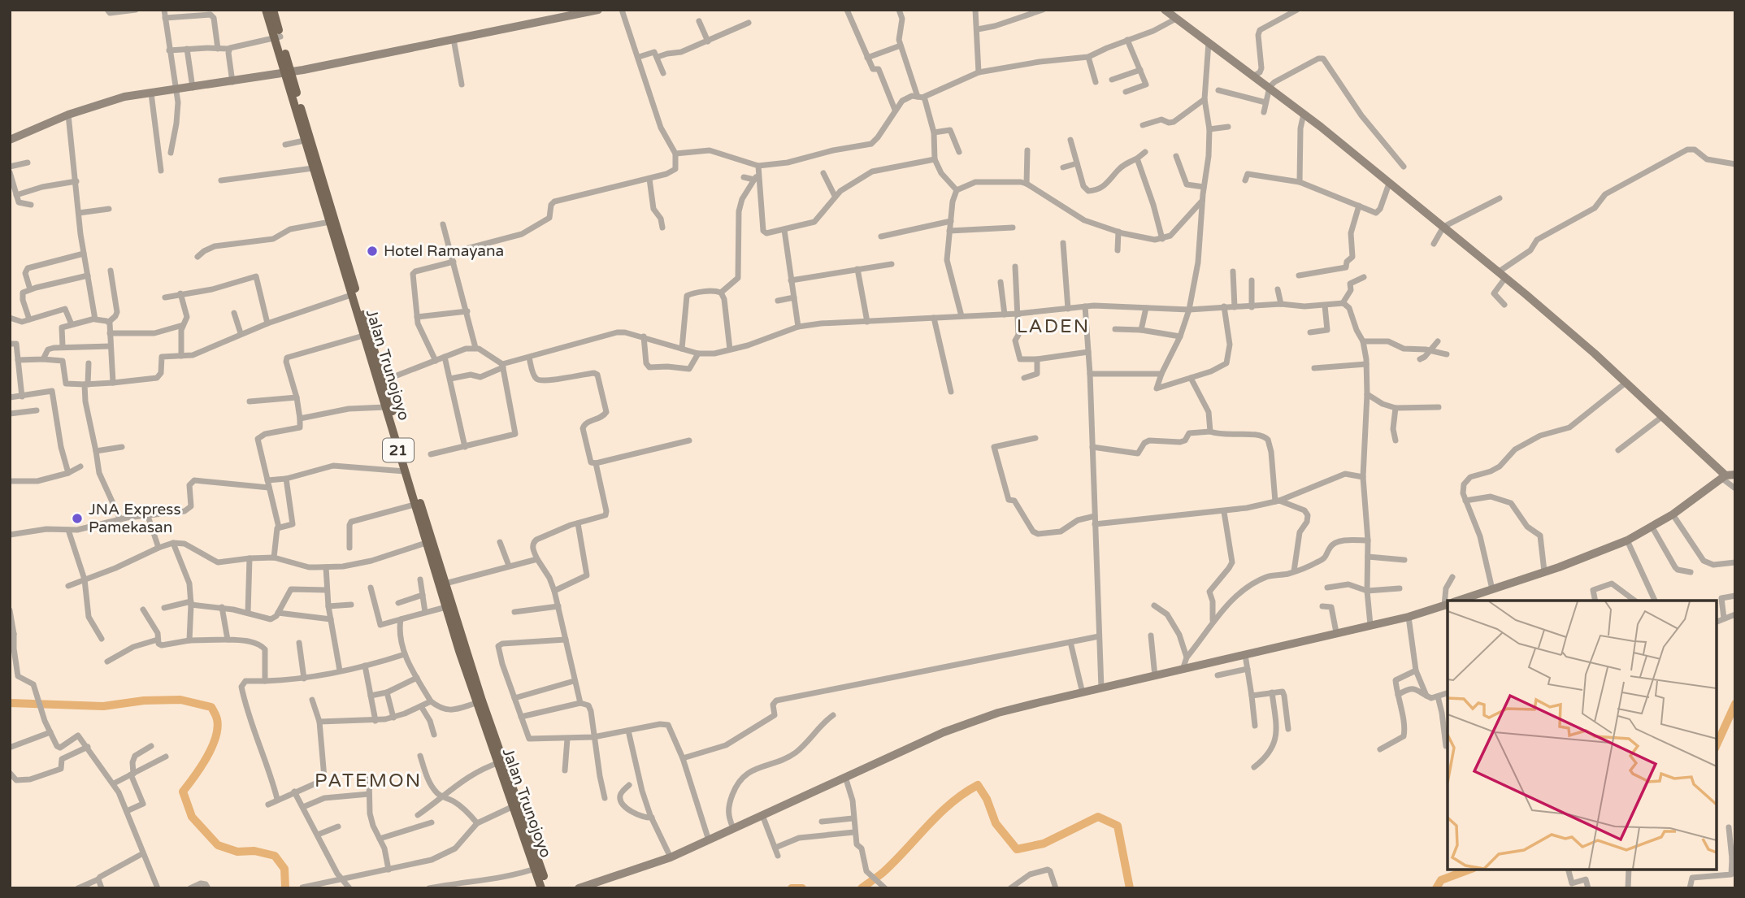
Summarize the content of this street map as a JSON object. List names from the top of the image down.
{
  "streets": {
    "highway": ["Jalan Trunojoyo", "21"]
  },
  "districts": ["LADEN", "PATEMON"],
  "places": ["Hotel Ramayana", "JNA Express Pamekasan"]
}
